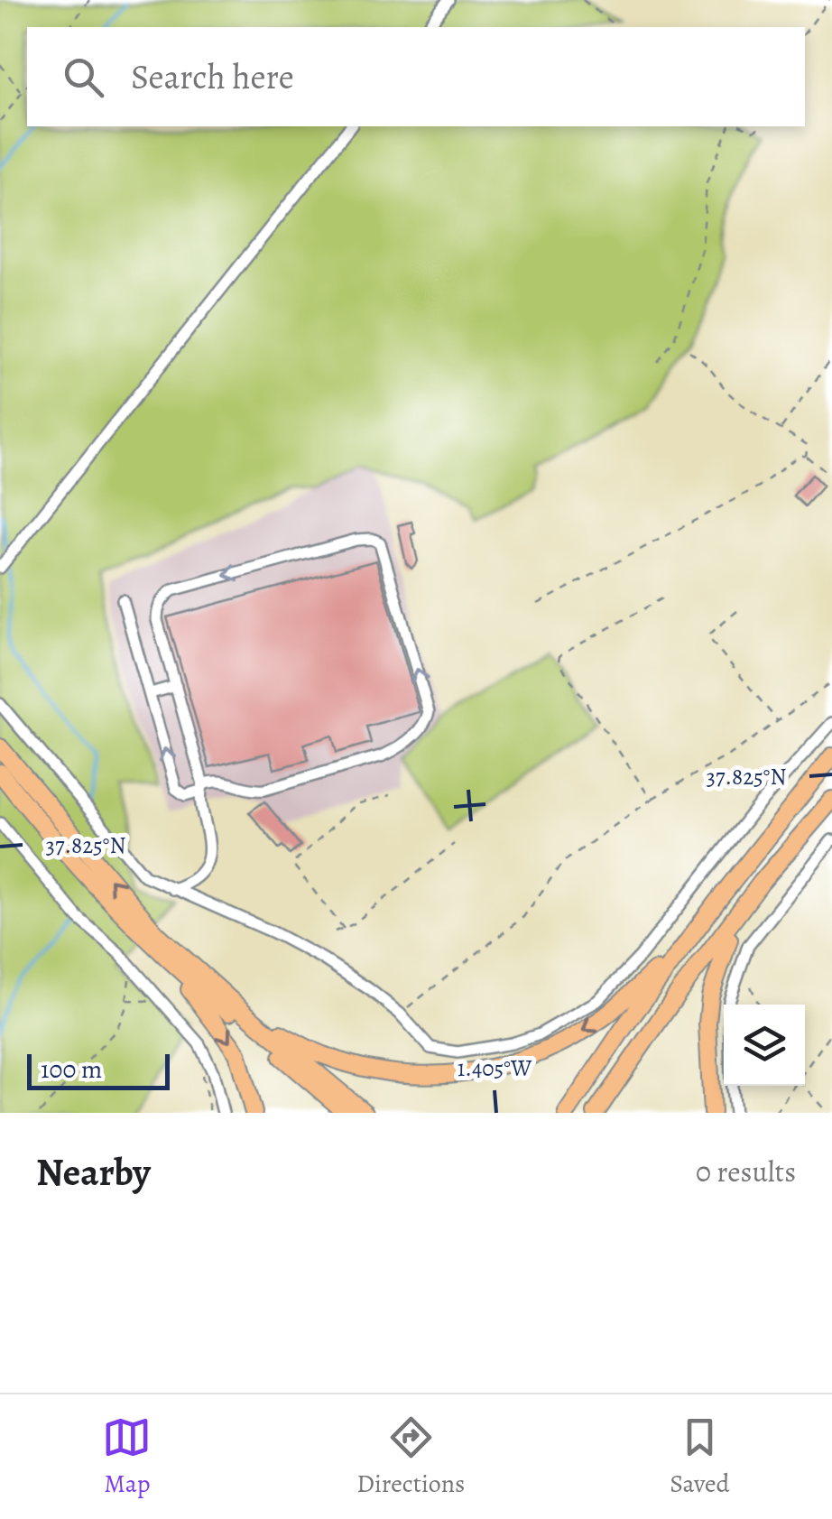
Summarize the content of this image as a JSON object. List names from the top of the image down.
{
  "scale_bar": "100 m",
  "page": {
    "search": "Search here",
    "scale": "100 m",
    "heading": ["Nearby", "0 results"],
    "nav": ["Map", "Directions", "Saved"]
  },
  "coordinates": ["37.825°N", "1.405°W"]
}
